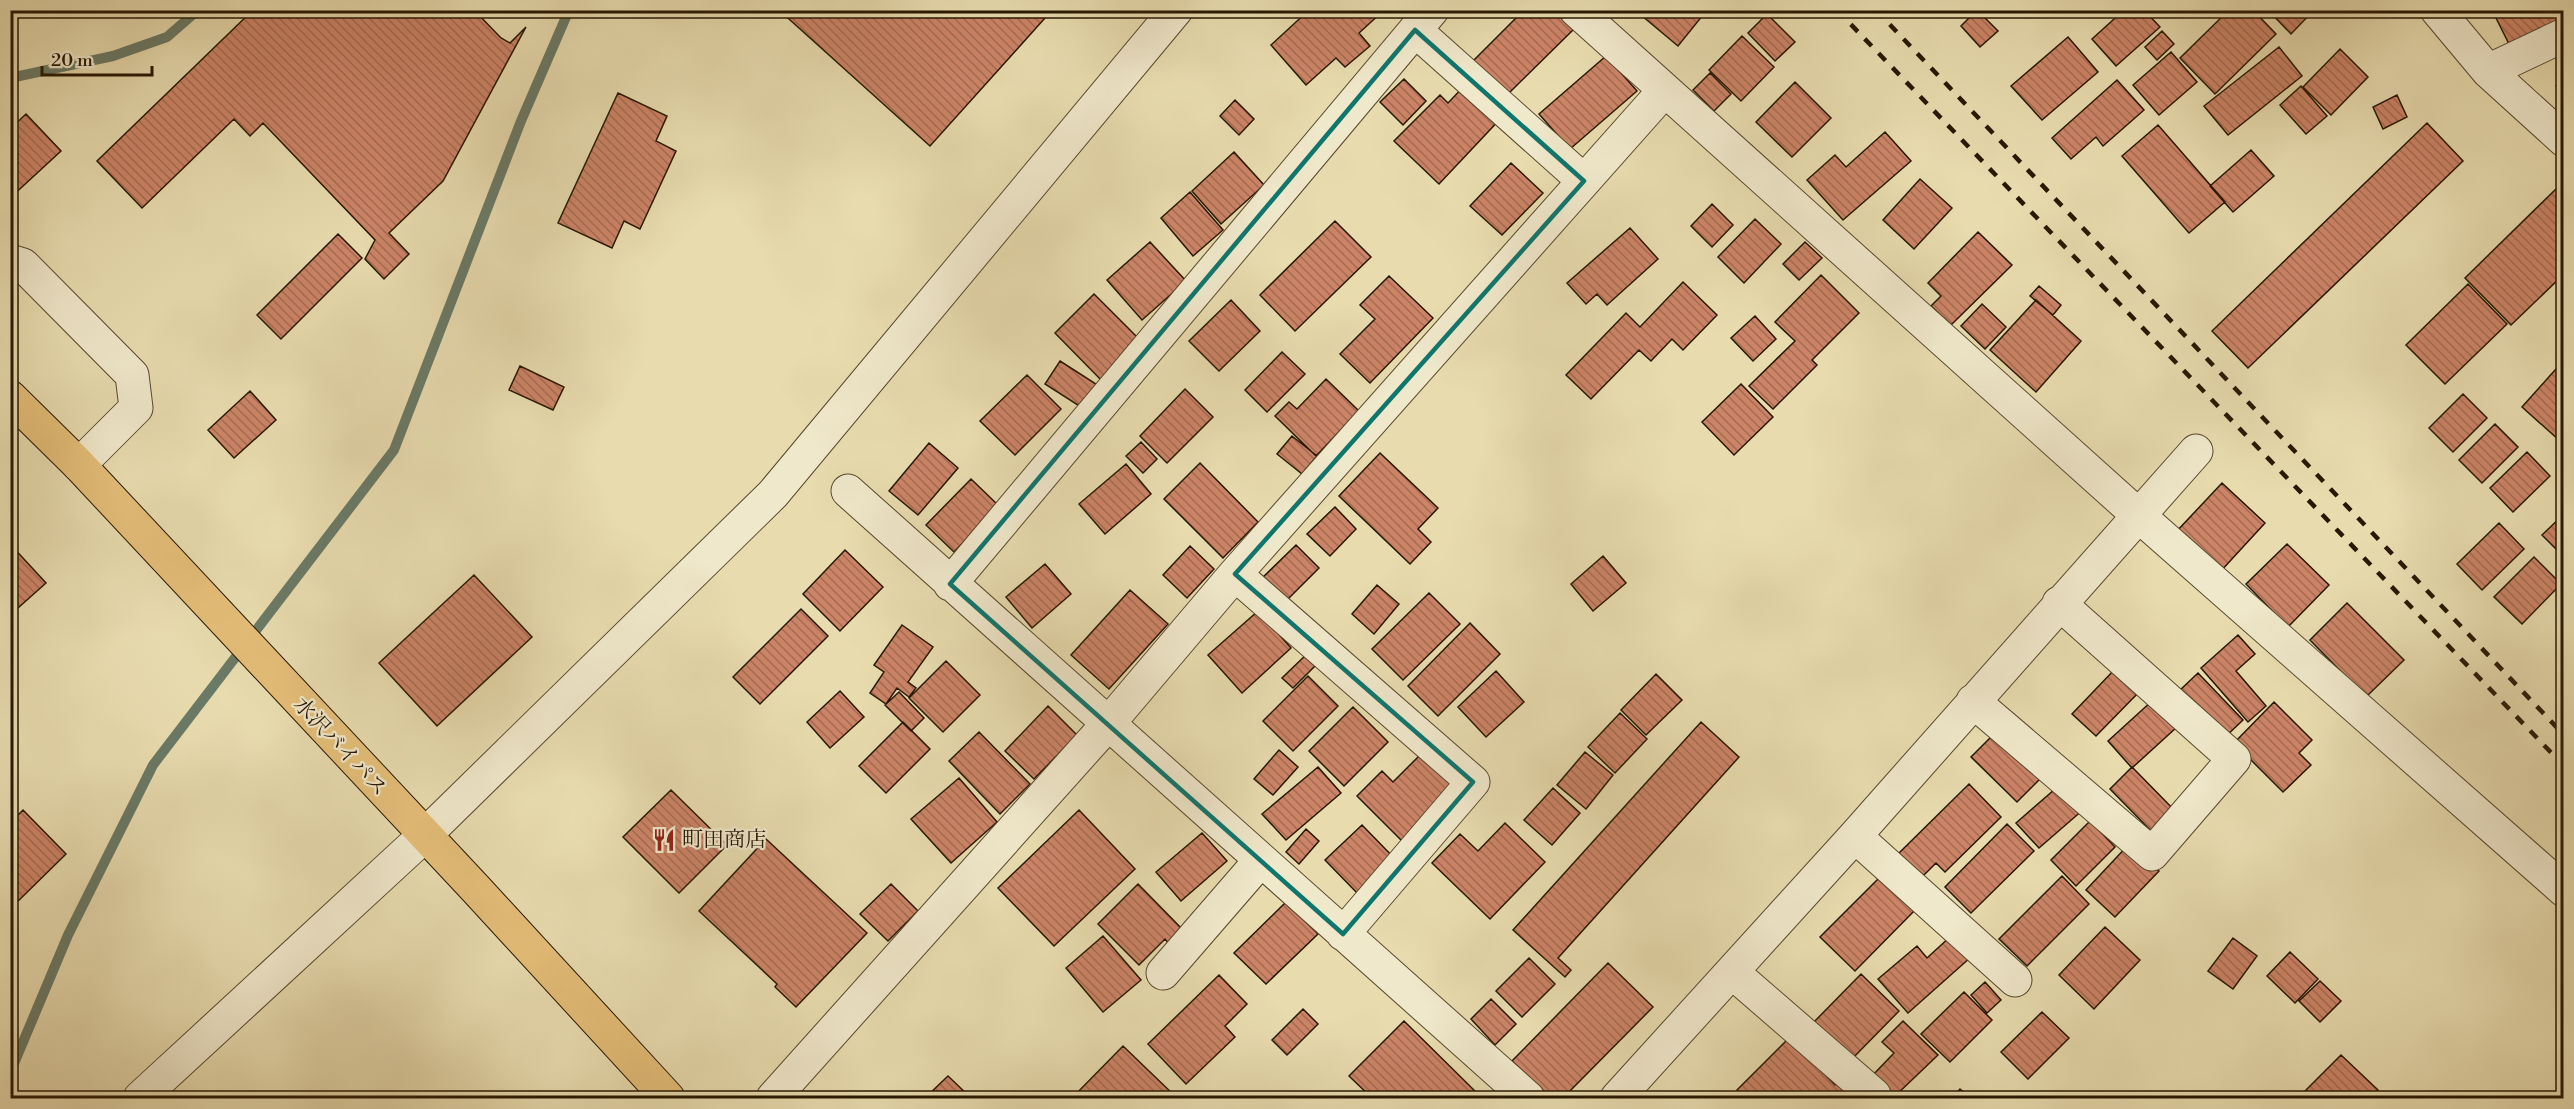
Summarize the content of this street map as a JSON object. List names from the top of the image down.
{
  "streets": {
    "highway": ["水沢バイパス"]
  },
  "places": {
    "restaurant": ["町田商店"]
  },
  "scale_bar": "20 m"
}
